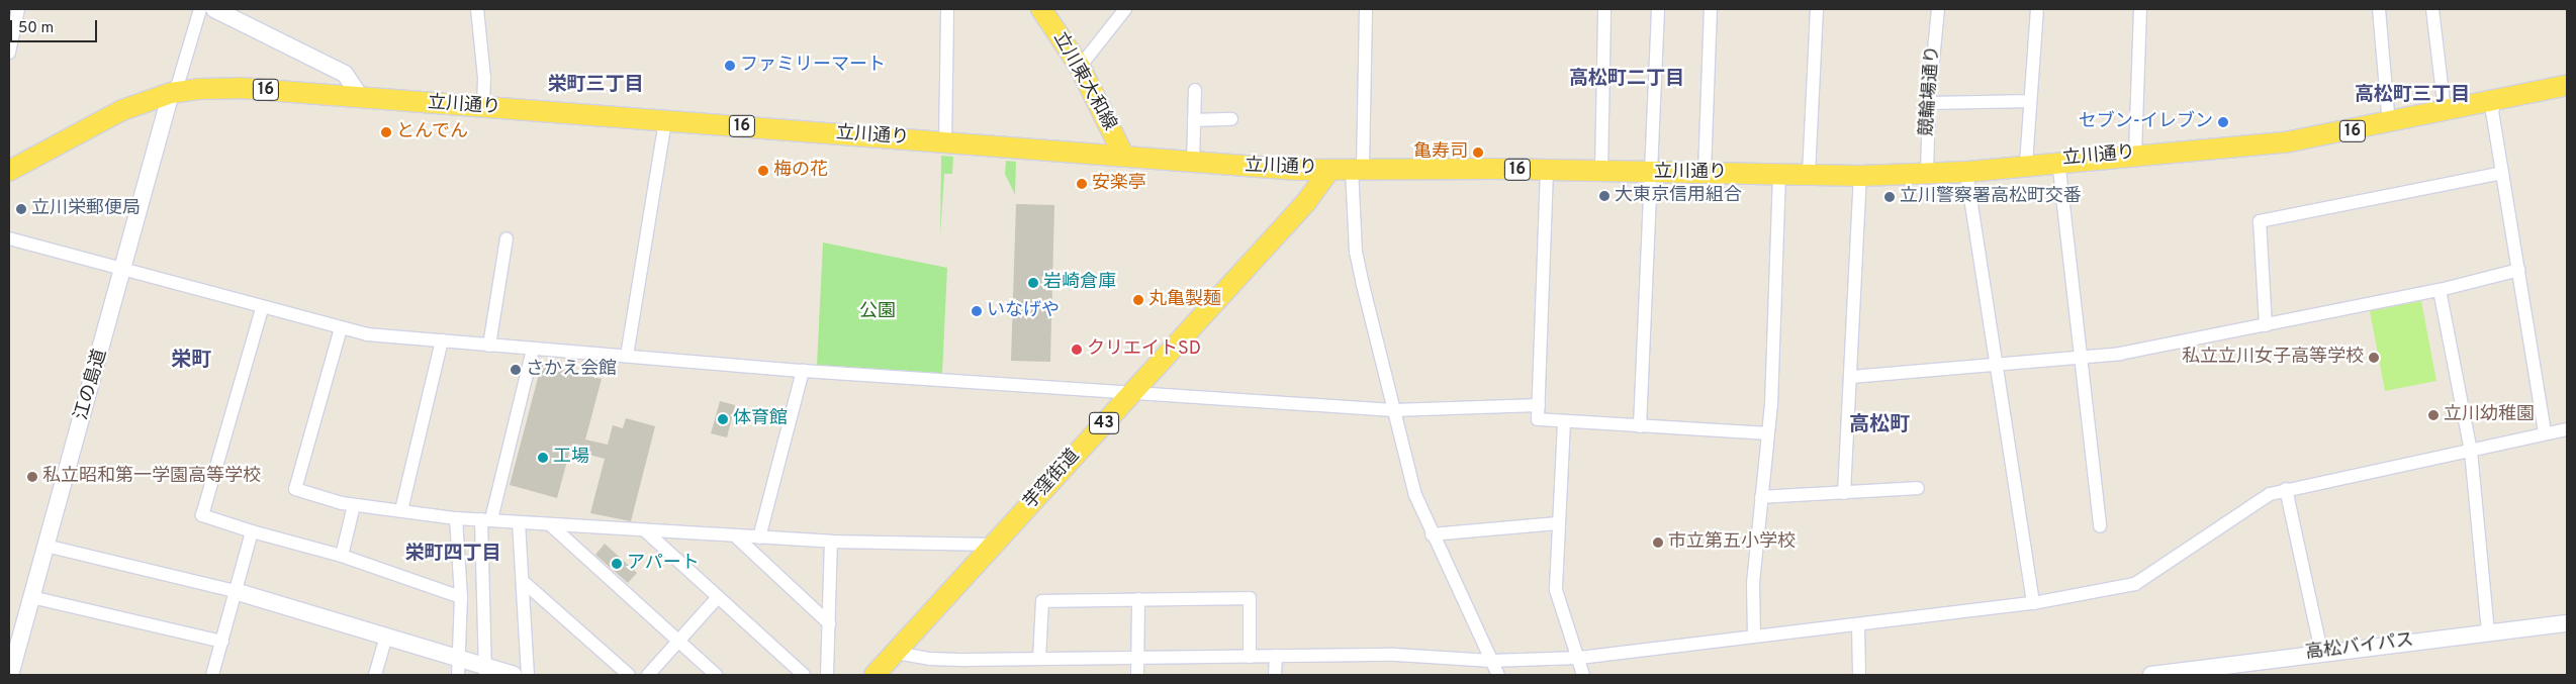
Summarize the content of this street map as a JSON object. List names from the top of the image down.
{
  "streets": {
    "main road": [
      "立川東大和線",
      "16",
      "立川通り",
      "43",
      "芋窪街道"
    ],
    "street": ["競輪場通り", "江の島道", "高松バイパス"]
  },
  "crossings": [
    ["立川東大和線", "立川通り"],
    ["競輪場通り", "立川通り"],
    ["立川通り", "江の島道"],
    ["立川通り", "芋窪街道"]
  ],
  "districts": [
    "高松町二丁目",
    "栄町三丁目",
    "高松町三丁目",
    "栄町",
    "高松町",
    "栄町四丁目"
  ],
  "parks": ["公園"],
  "places": [
    "ファミリーマート",
    "セブン-イレブン",
    "とんでん",
    "亀寿司",
    "梅の花",
    "安楽亭",
    "大東京信用組合",
    "立川警察署高松町交番",
    "立川栄郵便局",
    "岩崎倉庫",
    "丸亀製麺",
    "いなげや",
    "クリエイトSD",
    "私立立川女子高等学校",
    "さかえ会館",
    "立川幼稚園",
    "体育館",
    "工場",
    "私立昭和第一学園高等学校",
    "市立第五小学校",
    "アパート"
  ],
  "scale_bar": "50 m"
}
